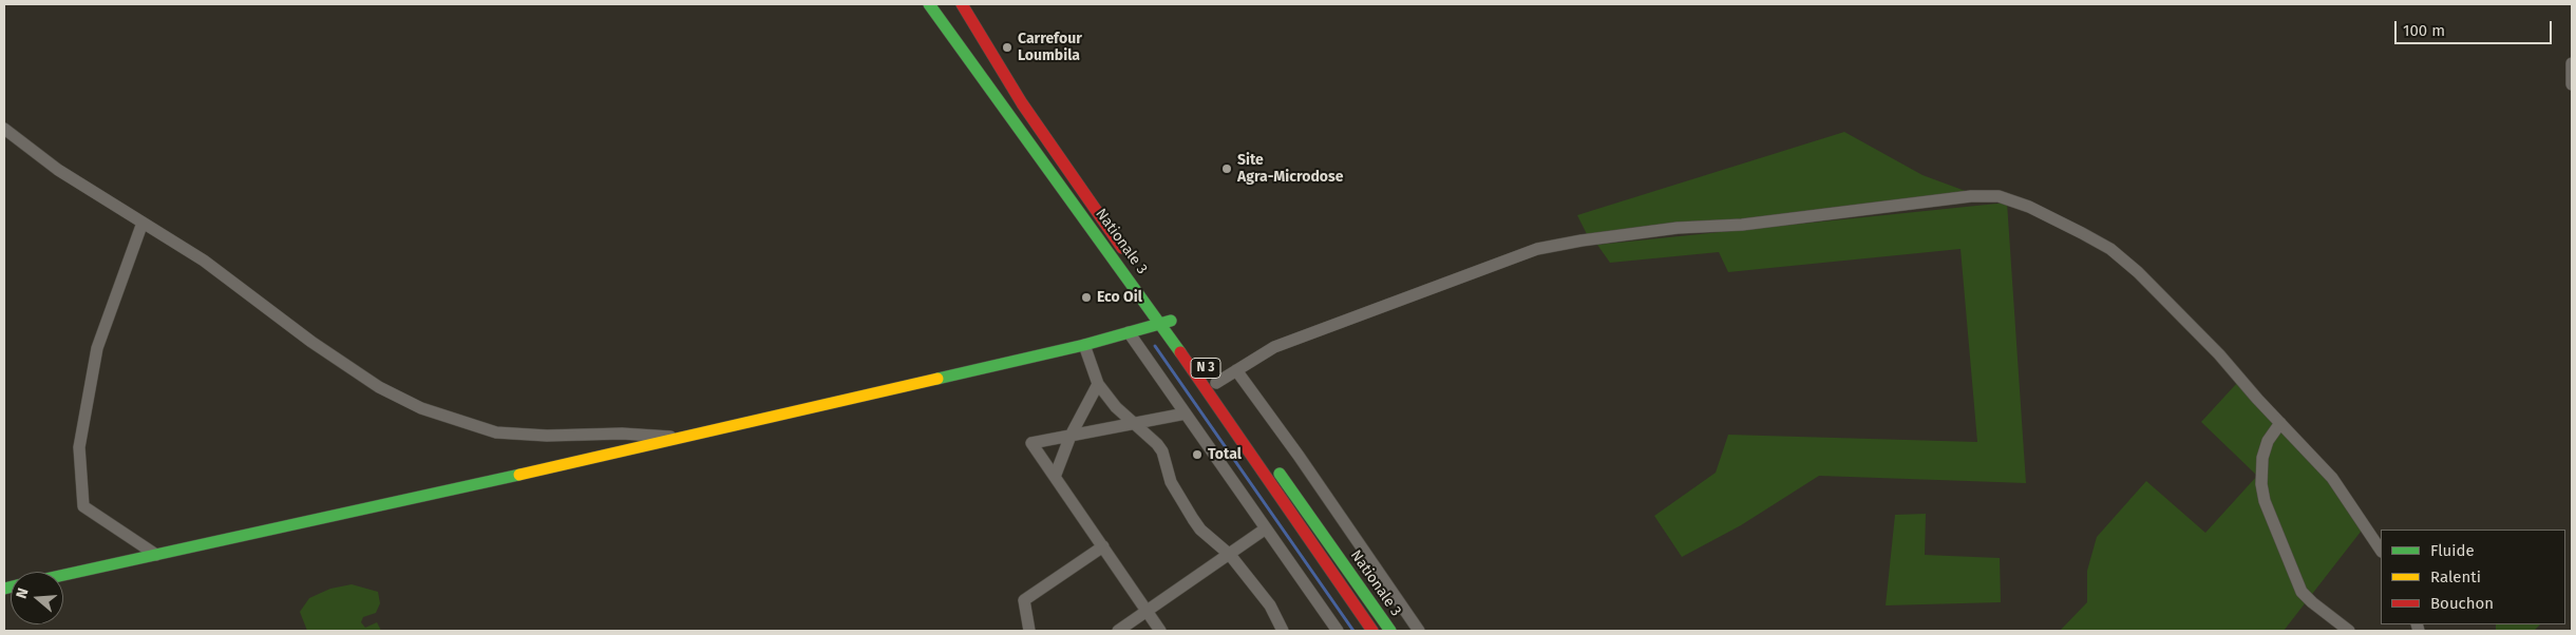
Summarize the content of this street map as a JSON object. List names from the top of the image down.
{
  "streets": {
    "main road": ["Nationale 3", "N 3"]
  },
  "places": [
    "Carrefour Loumbila",
    "Site Agra-Microdose",
    "Eco Oil",
    "Total"
  ],
  "legend": ["Fluide", "Ralenti", "Bouchon"],
  "scale_bar": "100 m",
  "north": "left"
}
